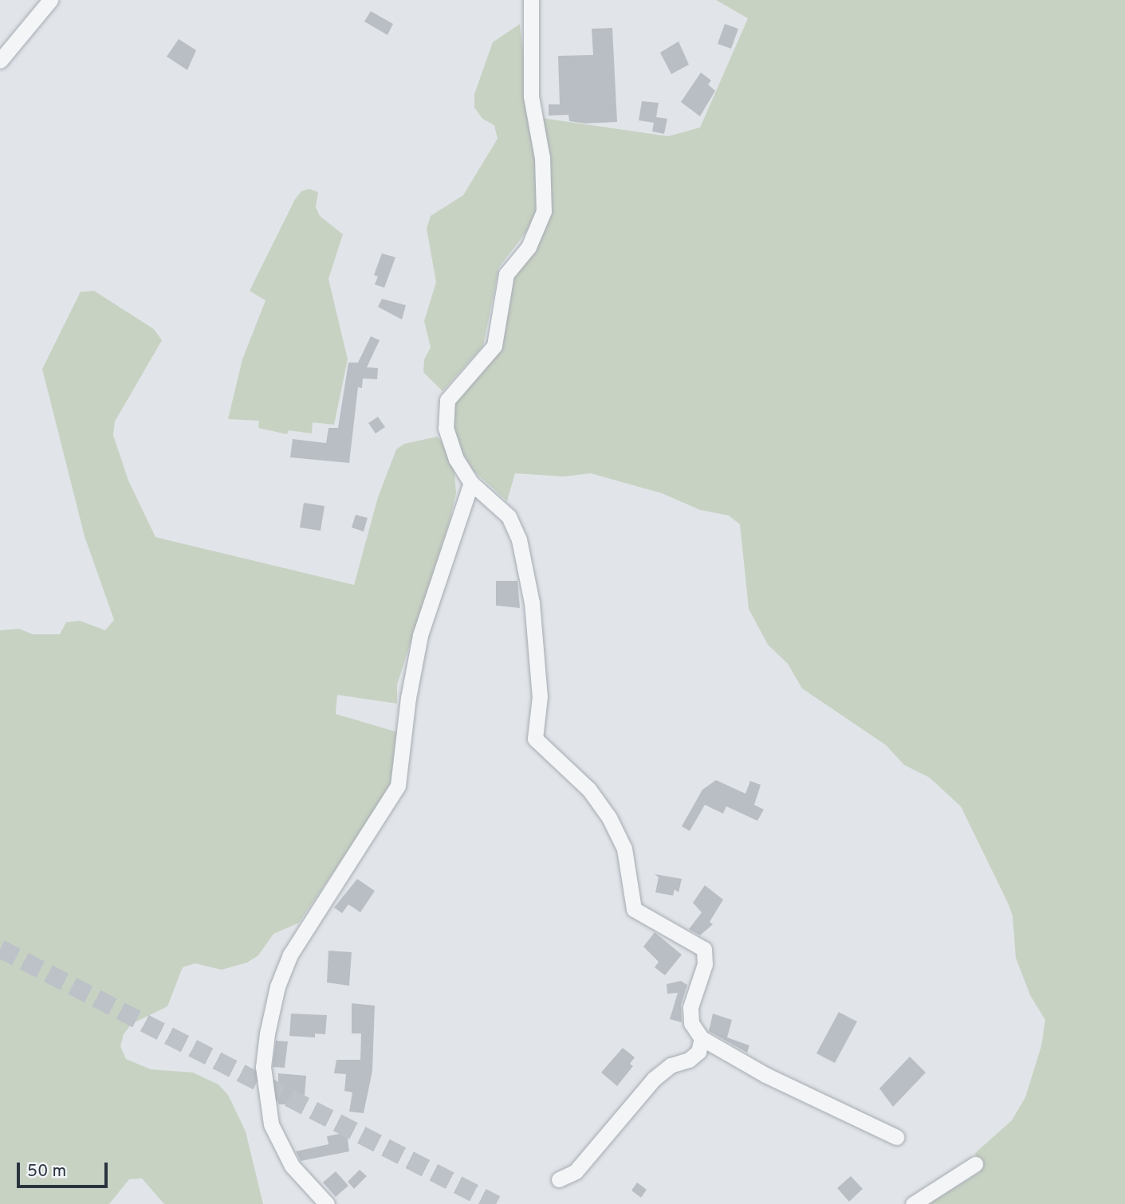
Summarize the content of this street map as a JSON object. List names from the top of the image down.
{
  "scale_bar": "50 m"
}
